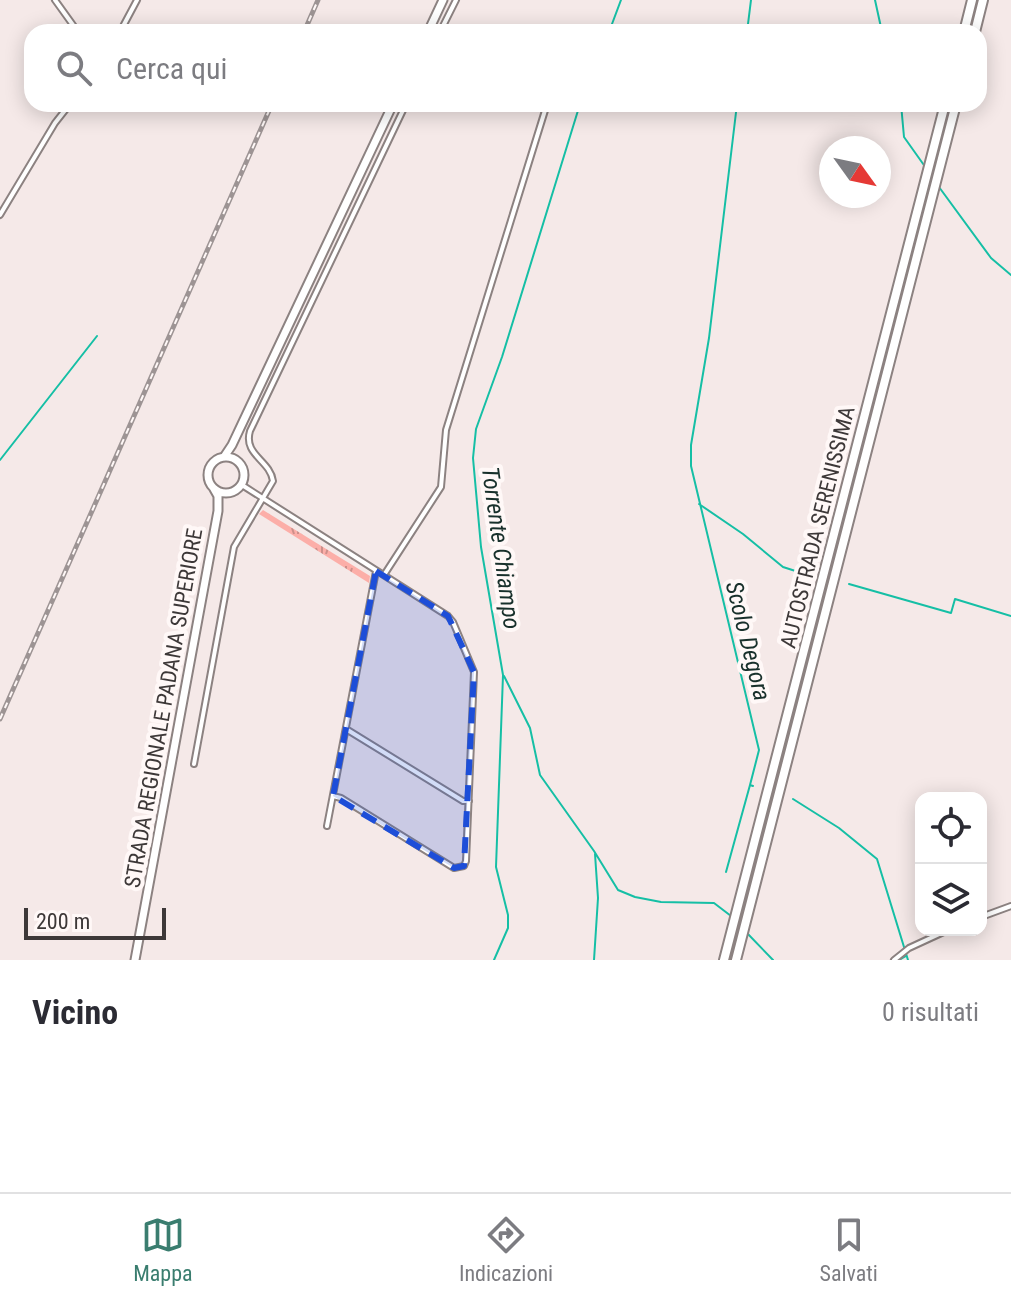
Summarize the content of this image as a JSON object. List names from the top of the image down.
{
  "streets": {
    "highway": ["AUTOSTRADA SERENISSIMA"],
    "main road": ["STRADA REGIONALE PADANA SUPERIORE"]
  },
  "water": ["Torrente Chiampo", "Scolo Degora"],
  "scale_bar": "200 m",
  "north": "bottom right",
  "page": {
    "search": "Cerca qui",
    "scale": "200 m",
    "heading": ["Vicino", "0 risultati"],
    "nav": ["Mappa", "Indicazioni", "Salvati"]
  }
}
